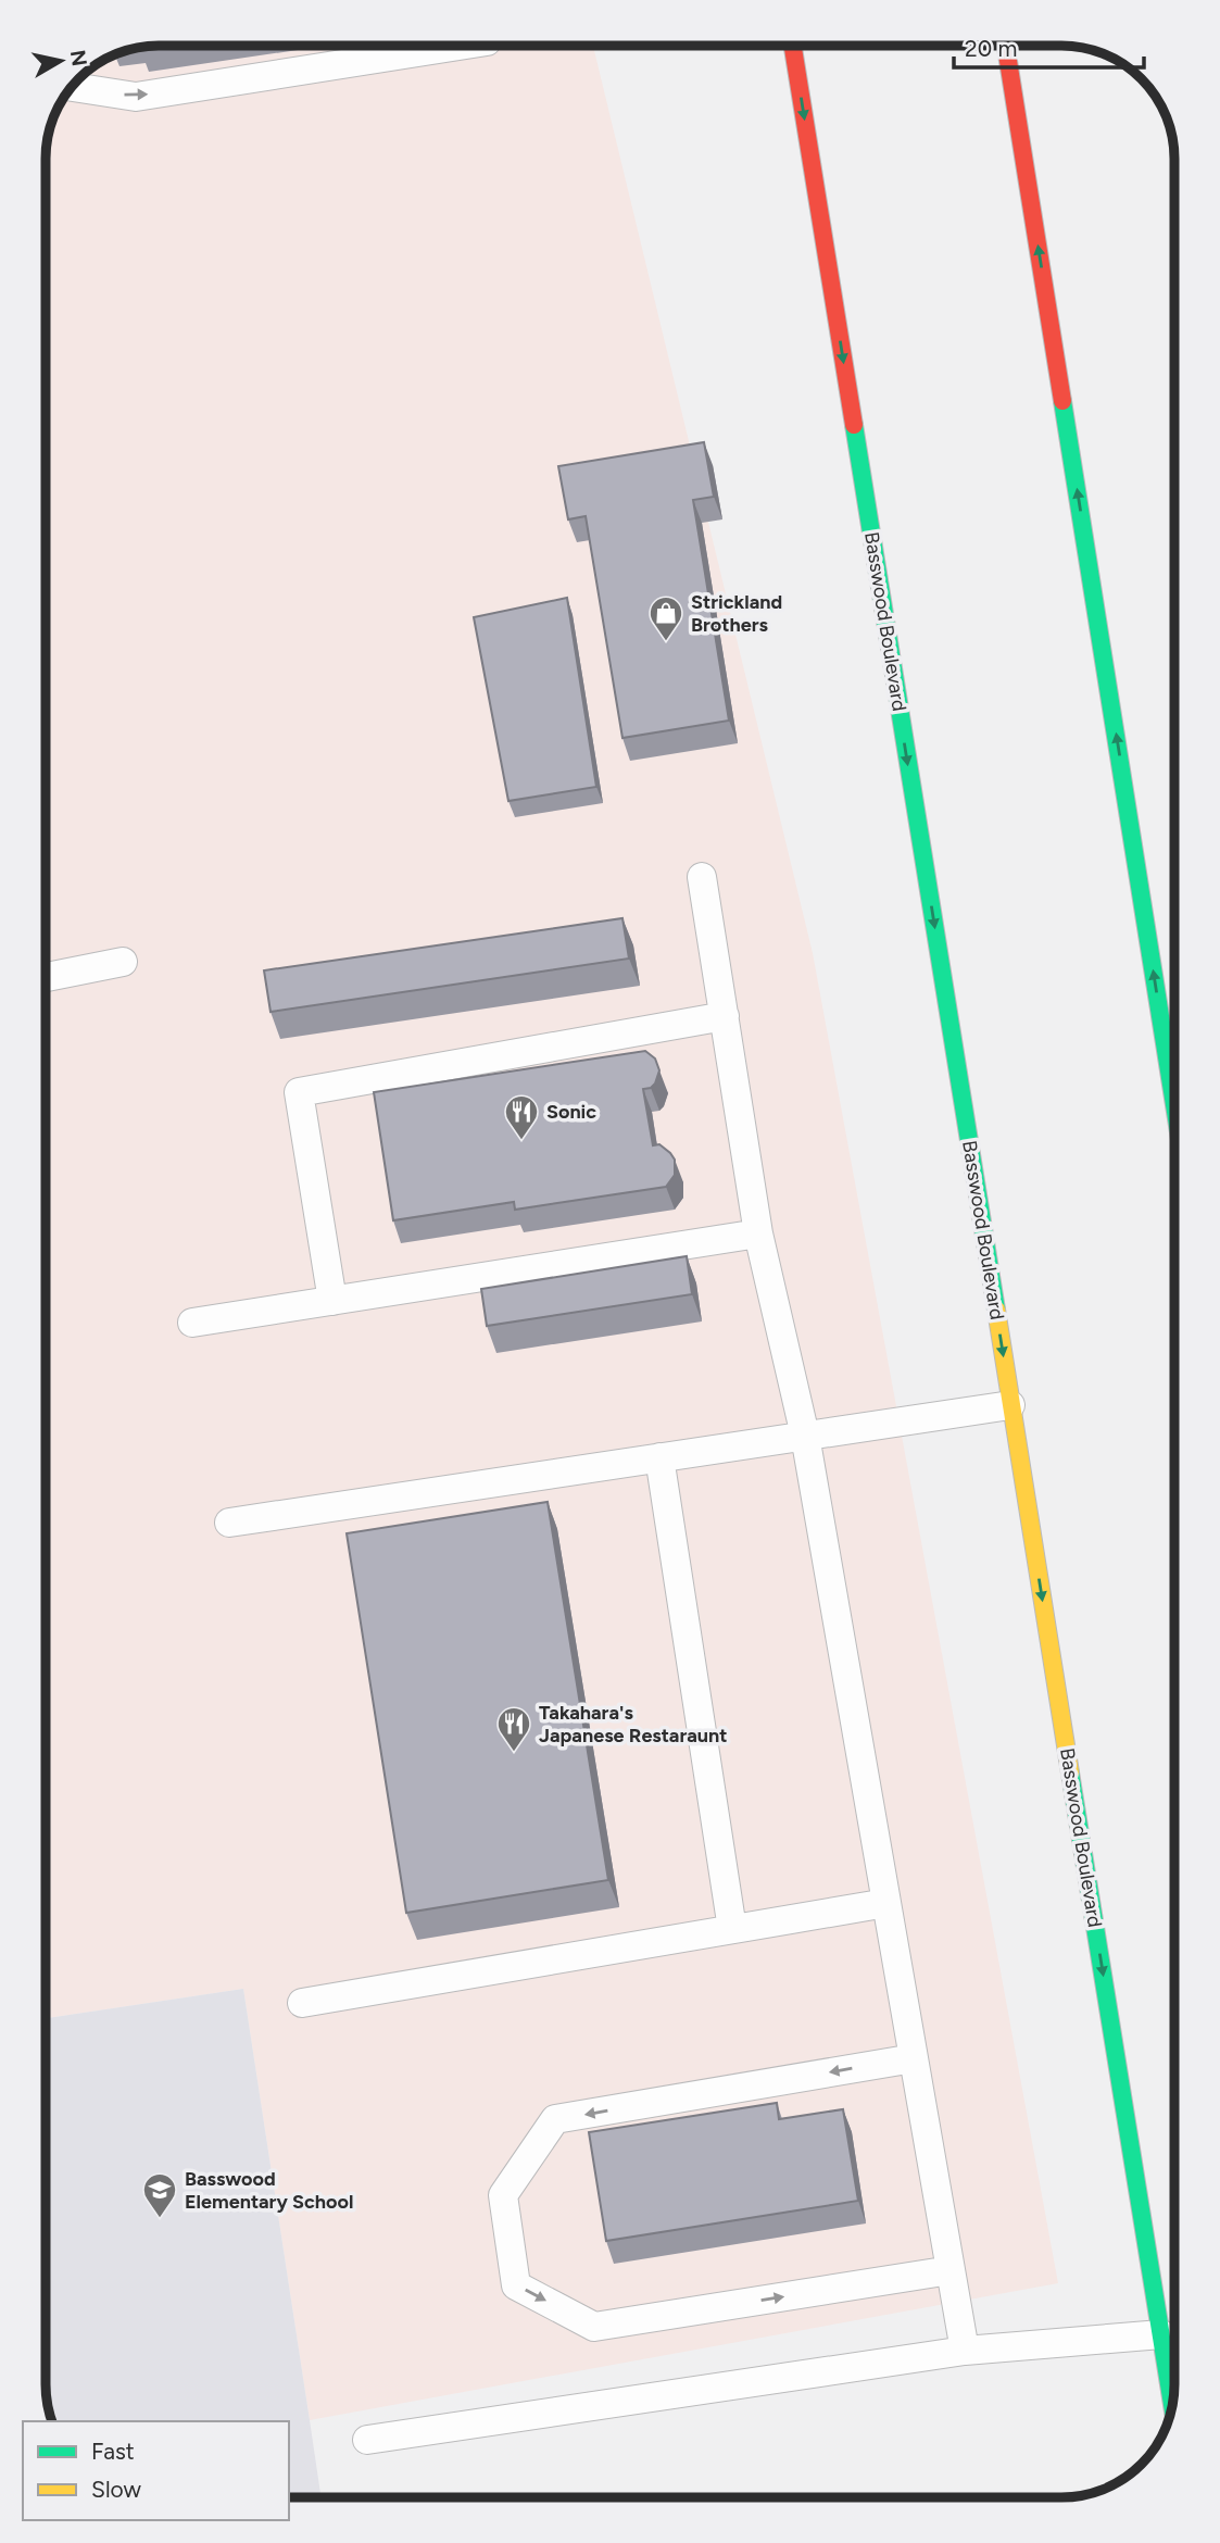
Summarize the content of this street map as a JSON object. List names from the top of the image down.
{
  "streets": {
    "main road": ["Basswood Boulevard"]
  },
  "one_way": ["Basswood Boulevard"],
  "places": {
    "shop": ["Strickland Brothers"],
    "restaurant": ["Sonic", "Takahara's Japanese Restaraunt"],
    "school or university": ["Basswood Elementary School"]
  },
  "legend": ["Fast", "Slow"],
  "scale_bar": "20 m",
  "north": "right"
}
